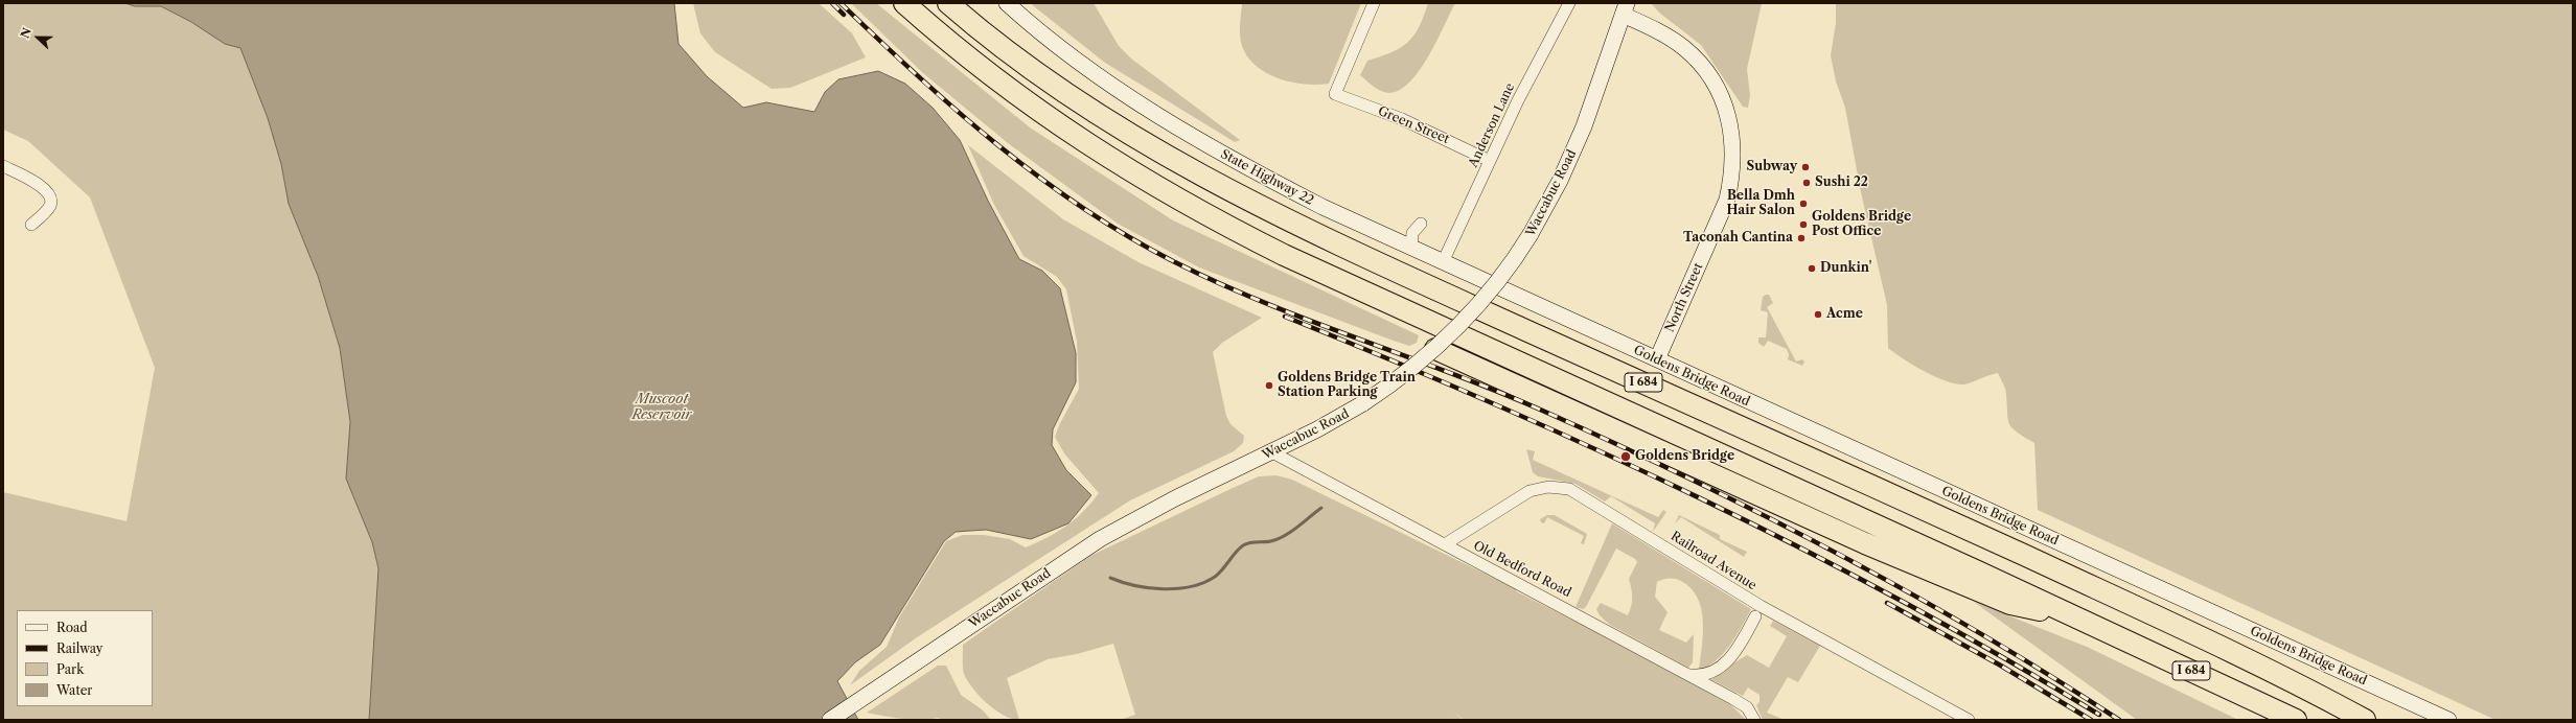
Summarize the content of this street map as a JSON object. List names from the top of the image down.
{
  "streets": {
    "highway": ["I 684"],
    "main road": [
      "State Highway 22",
      "Waccabuc Road",
      "North Street",
      "Goldens Bridge Road"
    ],
    "street": [
      "Green Street",
      "Anderson Lane",
      "Railroad Avenue",
      "Old Bedford Road"
    ]
  },
  "crossings": [
    ["Green Street", "Anderson Lane"],
    ["Anderson Lane", "State Highway 22"],
    ["State Highway 22", "Goldens Bridge Road"],
    ["Waccabuc Road", "North Street"],
    ["Waccabuc Road", "Old Bedford Road"],
    ["North Street", "Goldens Bridge Road"],
    ["Railroad Avenue", "Old Bedford Road"]
  ],
  "water": ["Muscoot Reservoir"],
  "places": [
    "Subway",
    "Sushi 22",
    "Bella Dmh Hair Salon",
    "Goldens Bridge Post Office",
    "Taconah Cantina",
    "Dunkin'",
    "Acme",
    "Goldens Bridge Train Station Parking",
    "Goldens Bridge"
  ],
  "legend": [
    "Road",
    "Railway",
    "Park",
    "Water"
  ],
  "north": "left"
}
